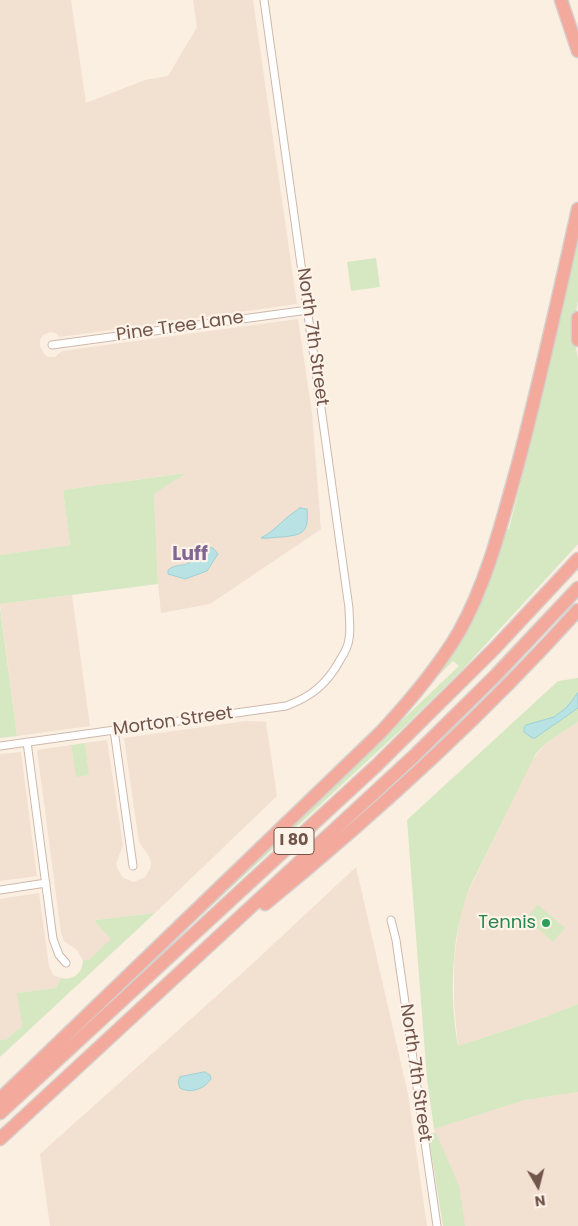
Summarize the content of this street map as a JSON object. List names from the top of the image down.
{
  "streets": {
    "highway": ["I 80"],
    "street": ["Pine Tree Lane", "North 7th Street", "Morton Street"]
  },
  "crossings": [
    ["Pine Tree Lane", "North 7th Street"],
    ["North 7th Street", "Morton Street"]
  ],
  "districts": ["Luff"],
  "places": ["Tennis"],
  "north": "bottom"
}
